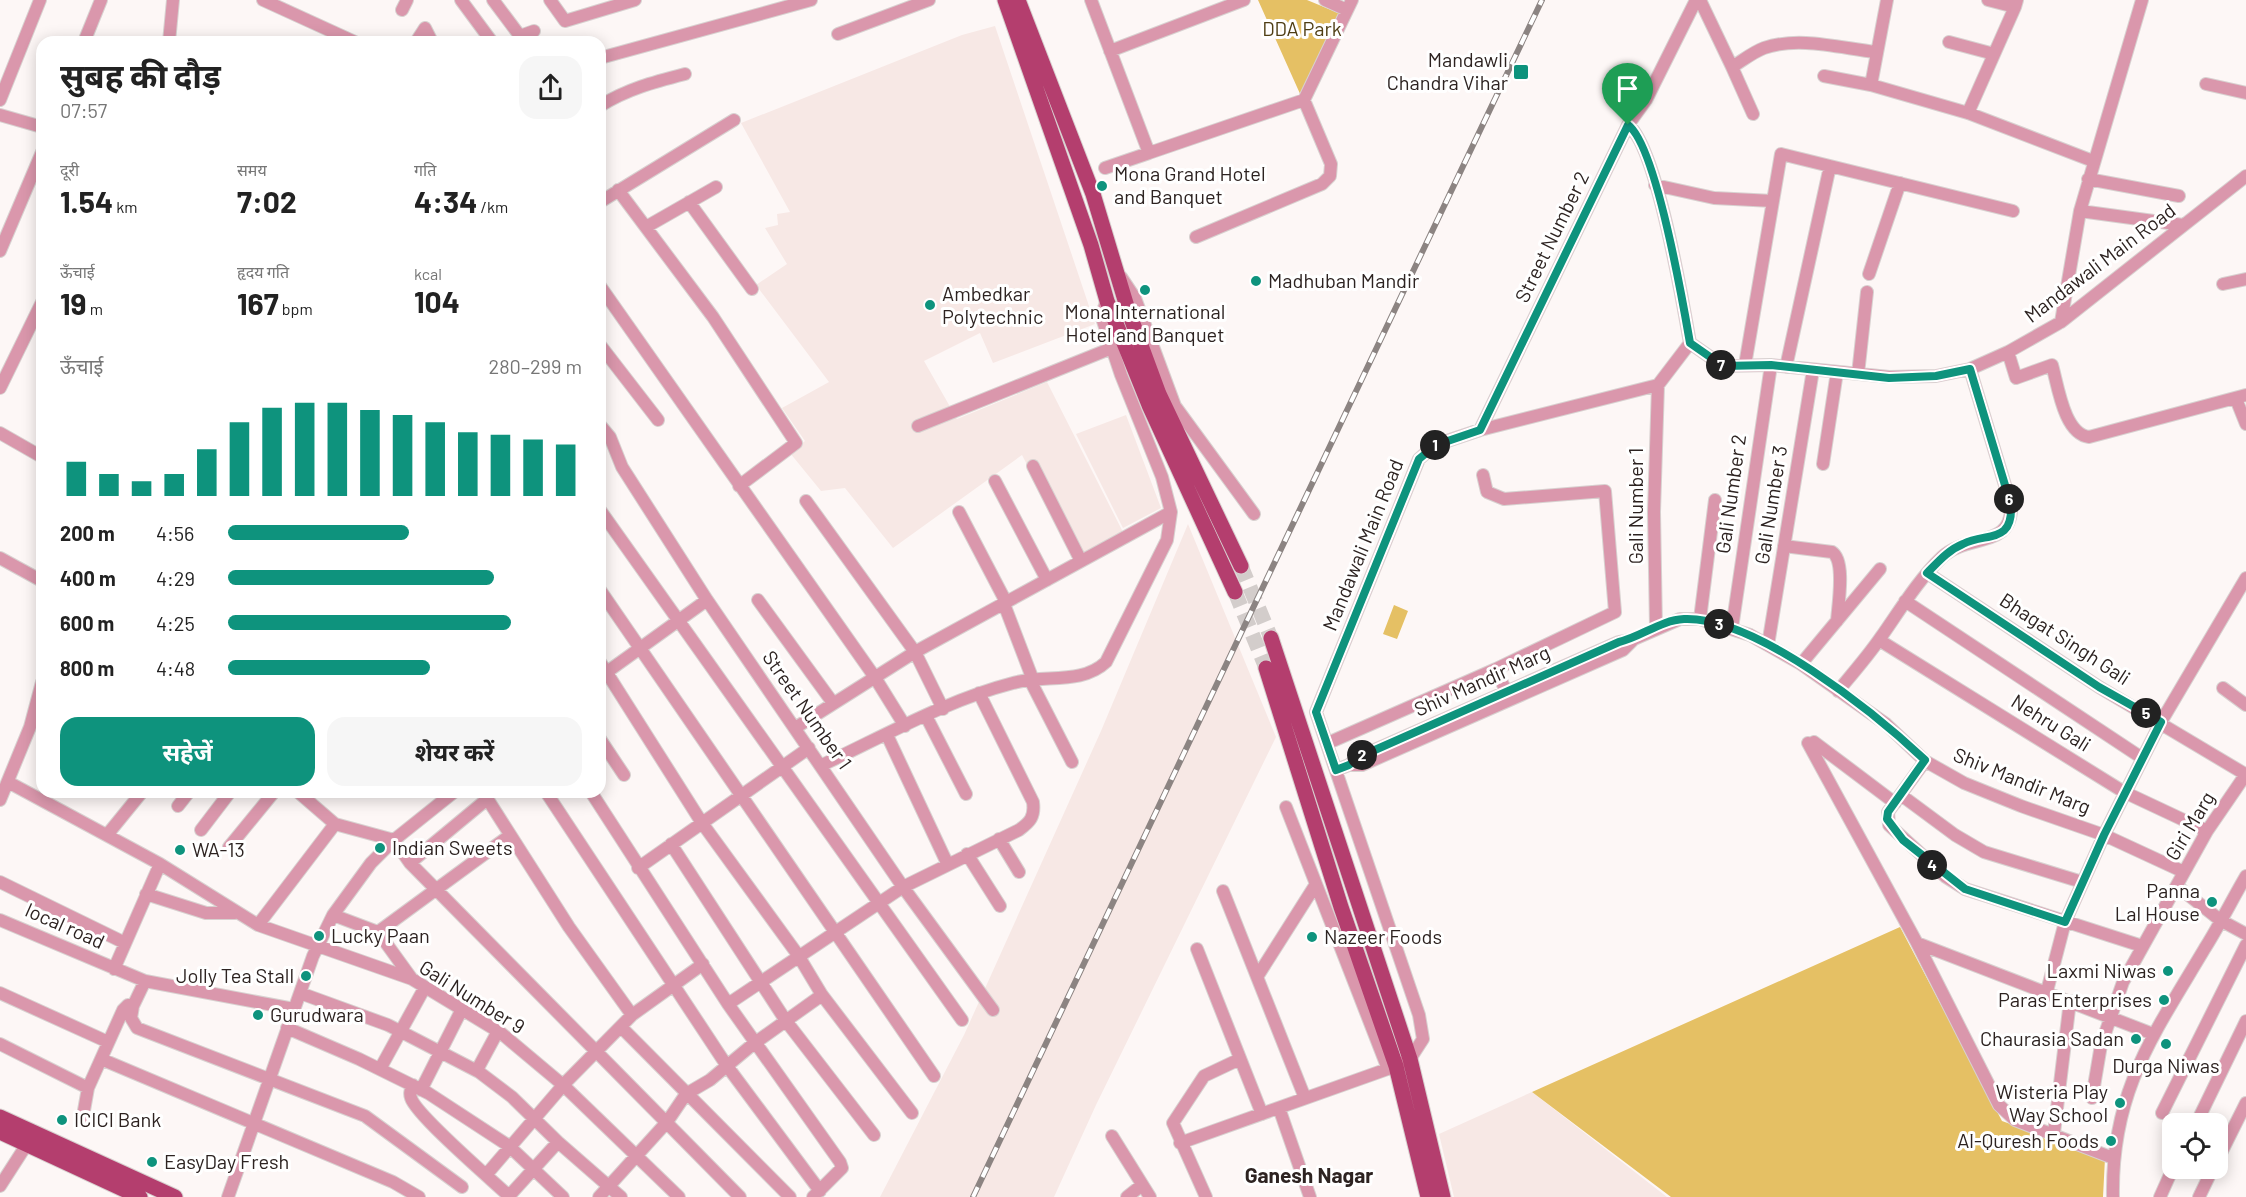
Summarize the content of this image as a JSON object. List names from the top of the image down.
{
  "streets": {
    "street": [
      "Street Number 2",
      "Mandawali Main Road",
      "Gali Number 2",
      "Gali Number 3",
      "Gali Number 1",
      "Bhagat Singh Gali",
      "Shiv Mandir Marg",
      "Street Number 1",
      "Nehru Gali",
      "Giri Marg",
      "local road",
      "Gali Number 9"
    ]
  },
  "crossings": [
    ["Street Number 2", "Mandawali Main Road"],
    ["Mandawali Main Road", "Gali Number 2"],
    ["Mandawali Main Road", "Gali Number 3"],
    ["Mandawali Main Road", "Gali Number 1"],
    ["Mandawali Main Road", "Shiv Mandir Marg"],
    ["Gali Number 2", "Shiv Mandir Marg"],
    ["Gali Number 3", "Shiv Mandir Marg"],
    ["Gali Number 1", "Shiv Mandir Marg"],
    ["Bhagat Singh Gali", "Giri Marg"],
    ["Shiv Mandir Marg", "Giri Marg"],
    ["Nehru Gali", "Giri Marg"]
  ],
  "districts": ["Ganesh Nagar"],
  "parks": ["DDA Park"],
  "places": {
    "transit": ["Mandawli Chandra Vihar"],
    "other": [
      "Mona Grand Hotel and Banquet",
      "Madhuban Mandir",
      "Mona International Hotel and Banquet",
      "Ambedkar Polytechnic",
      "Indian Sweets",
      "WA-13",
      "Panna Lal House",
      "Lucky Paan",
      "Nazeer Foods",
      "Laxmi Niwas",
      "Jolly Tea Stall",
      "Paras Enterprises",
      "Gurudwara",
      "Chaurasia Sadan",
      "Durga Niwas",
      "Wisteria Play Way School",
      "ICICI Bank",
      "Al-Quresh Foods",
      "EasyDay Fresh"
    ]
  },
  "page": {
    "heading": ["सुबह की दौड़", "07:57"],
    "stats": [
      ["दूरी", "1.54 km"],
      ["समय", "7:02"],
      ["गति", "4:34 /km"],
      ["ऊँचाई", "19 m"],
      ["हृदय गति", "167 bpm"],
      ["kcal", "104"]
    ],
    "chart": ["ऊँचाई", "280–299 m"],
    "pins": [
      "7",
      "1",
      "6",
      "3",
      "5",
      "2",
      "4"
    ],
    "list": [
      {
        "name": "200 m",
        "note": "4:56"
      },
      {
        "name": "400 m",
        "note": "4:29"
      },
      {
        "name": "600 m",
        "note": "4:25"
      },
      {
        "name": "800 m",
        "note": "4:48"
      }
    ],
    "buttons": ["सहेजें", "शेयर करें"]
  }
}
